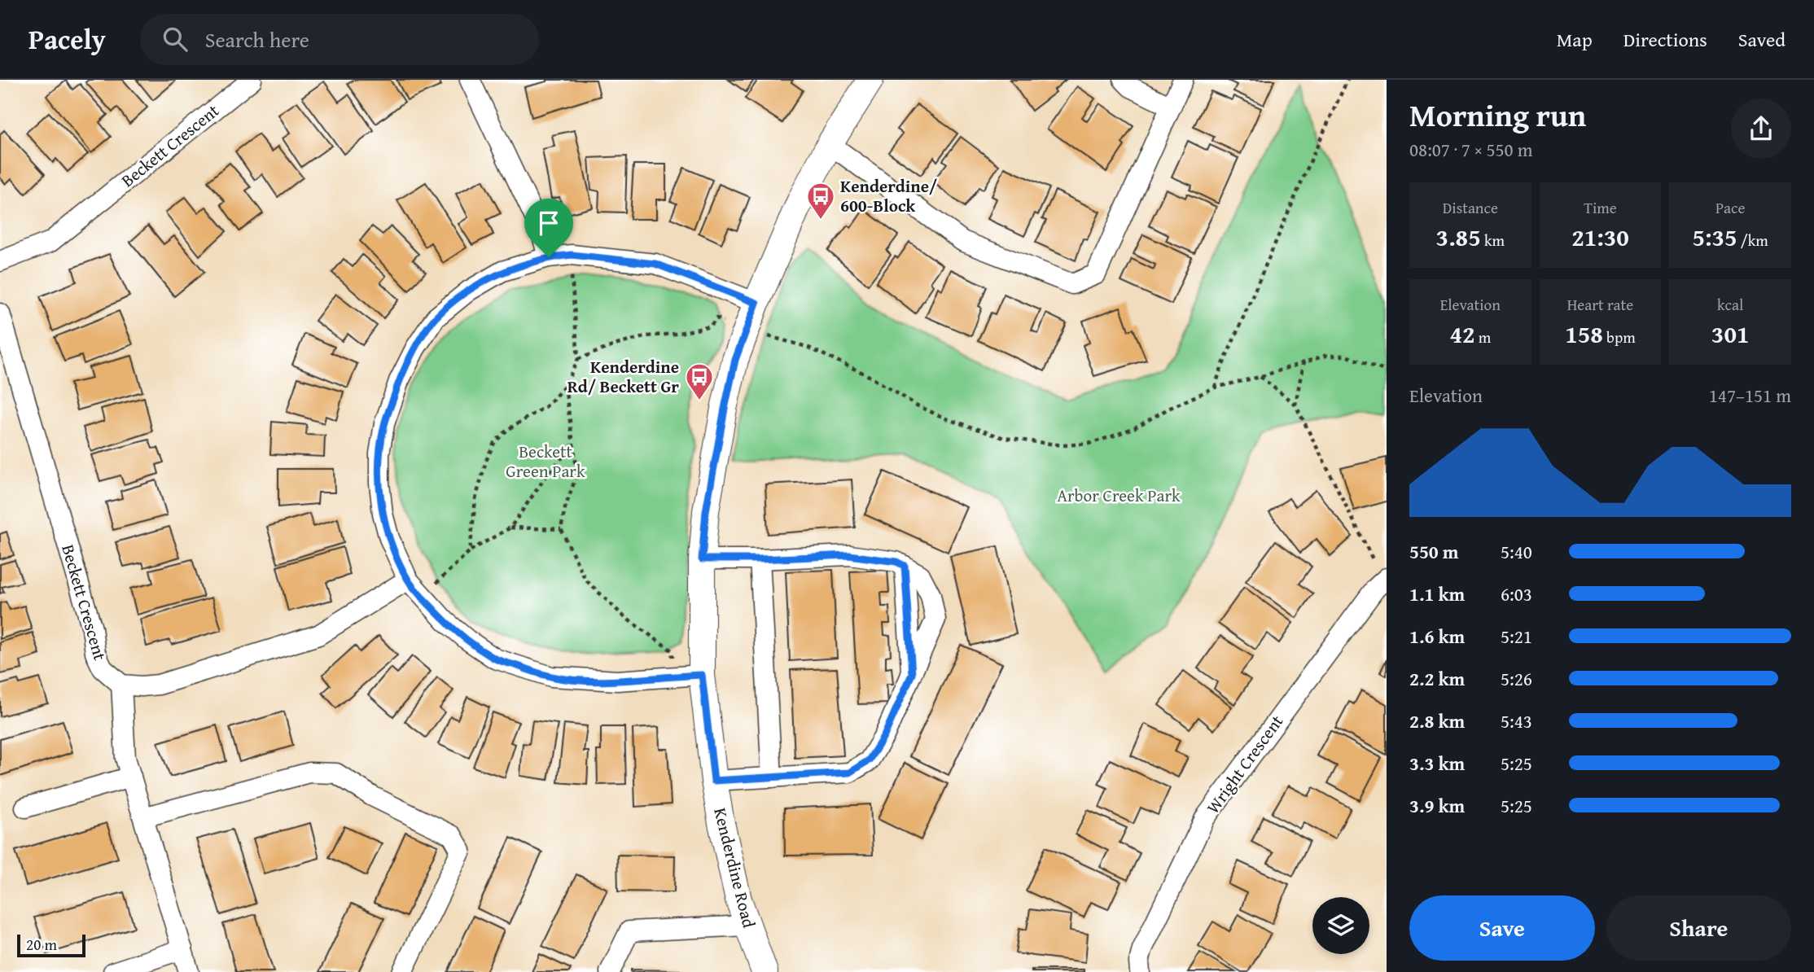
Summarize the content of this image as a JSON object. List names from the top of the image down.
{
  "streets": {
    "street": ["Beckett Crescent", "Wright Crescent", "Kenderdine Road"]
  },
  "parks": ["Beckett Green Park", "Arbor Creek Park"],
  "places": {
    "bus stop": ["Kenderdine/ 600-Block", "Kenderdine Rd/ Beckett Gr"]
  },
  "scale_bar": "20 m",
  "page": {
    "header": "Pacely",
    "search": "Search here",
    "nav": ["Map", "Directions", "Saved"],
    "heading": ["Morning run", "08:07 · 7 × 550 m"],
    "stats": [
      ["Distance", "3.85 km"],
      ["Time", "21:30"],
      ["Pace", "5:35 /km"],
      ["Elevation", "42 m"],
      ["Heart rate", "158 bpm"],
      ["kcal", "301"]
    ],
    "chart": ["Elevation", "147–151 m"],
    "list": [
      {
        "name": "550 m",
        "note": "5:40"
      },
      {
        "name": "1.1 km",
        "note": "6:03"
      },
      {
        "name": "1.6 km",
        "note": "5:21"
      },
      {
        "name": "2.2 km",
        "note": "5:26"
      },
      {
        "name": "2.8 km",
        "note": "5:43"
      },
      {
        "name": "3.3 km",
        "note": "5:25"
      },
      {
        "name": "3.9 km",
        "note": "5:25"
      }
    ],
    "buttons": ["Save", "Share"],
    "scale": "20 m"
  }
}
